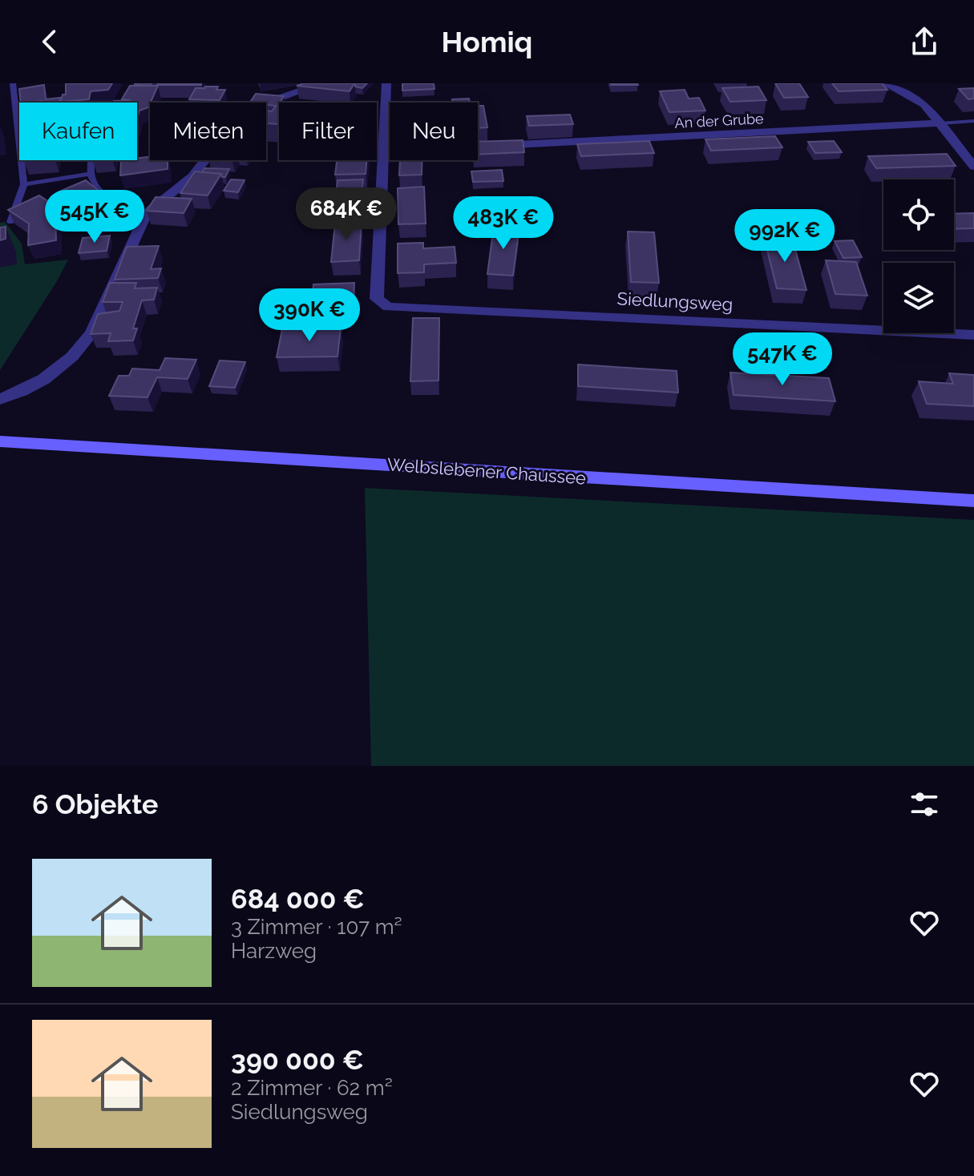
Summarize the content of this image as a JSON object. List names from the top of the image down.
{
  "streets": {
    "main road": ["Welbslebener Chaussee"],
    "street": ["An der Grube", "Siedlungsweg"]
  },
  "crossings": [
    ["An der Grube", "Siedlungsweg"]
  ],
  "page": {
    "header": "Homiq",
    "chip": [
      "Kaufen",
      "Mieten",
      "Filter",
      "Neu"
    ],
    "price": [
      "684K €",
      "545K €",
      "483K €",
      "992K €",
      "390K €",
      "547K €"
    ],
    "heading": "6 Objekte",
    "list": [
      {
        "name": "684 000 €",
        "note": "3 Zimmer · 107 m² · Harzweg"
      },
      {
        "name": "390 000 €",
        "note": "2 Zimmer · 62 m² · Siedlungsweg"
      }
    ]
  }
}
